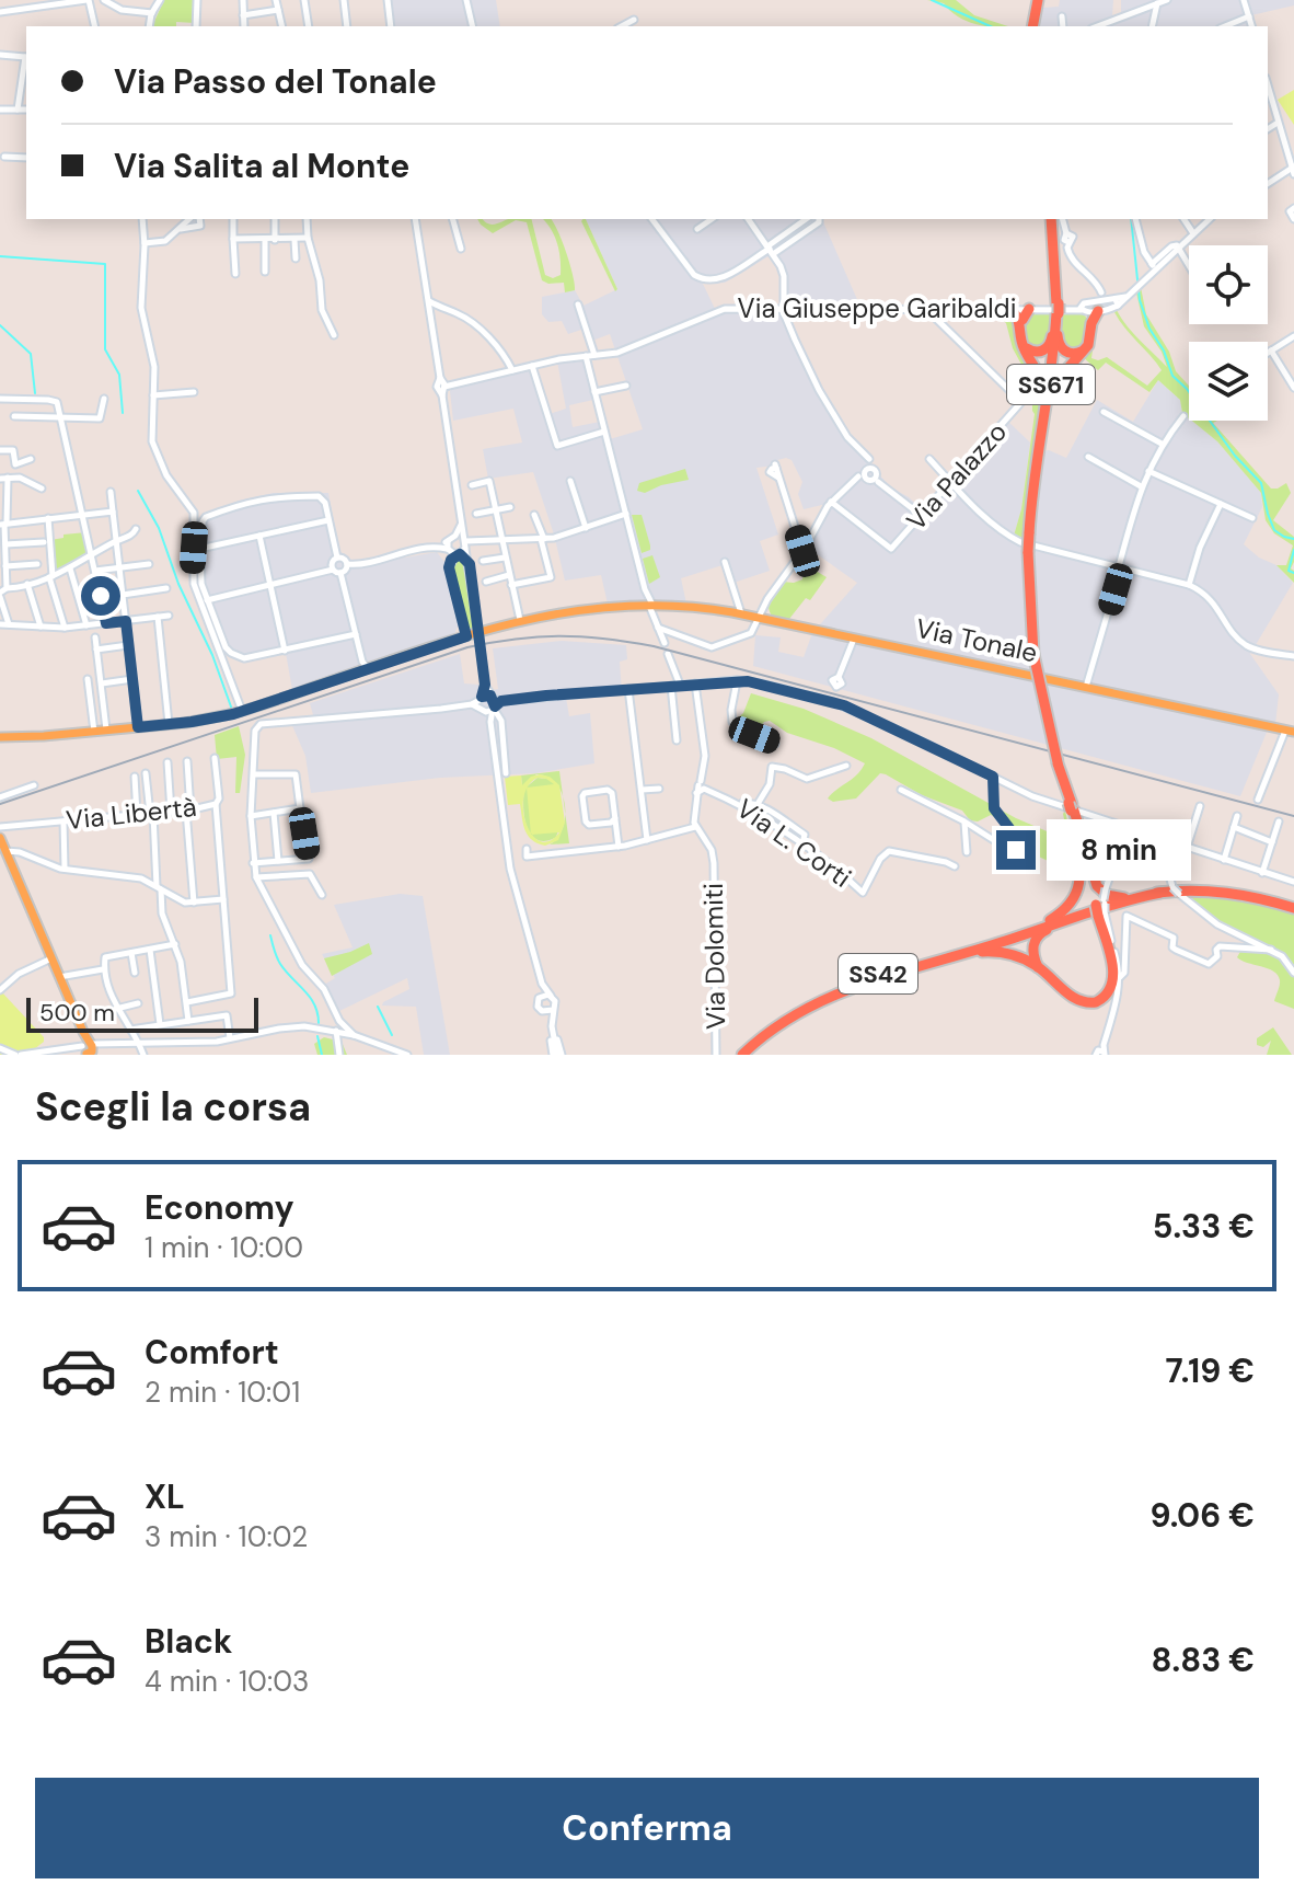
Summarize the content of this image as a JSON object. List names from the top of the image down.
{
  "streets": {
    "highway": ["SS671", "SS42"],
    "main road": ["Via Tonale"],
    "street": [
      "Via Giuseppe Garibaldi",
      "Via Palazzo",
      "Via Libertà",
      "Via L. Corti",
      "Via Dolomiti"
    ]
  },
  "crossings": [
    ["Via Giuseppe Garibaldi", "SS671"],
    ["Via Giuseppe Garibaldi", "Via Palazzo"],
    ["SS671", "SS42"]
  ],
  "scale_bar": "500 m",
  "page": {
    "banner": ["Via Passo del Tonale", "Via Salita al Monte"],
    "bubble": "8 min",
    "scale": "500 m",
    "heading": "Scegli la corsa",
    "list": [
      {
        "name": "Economy",
        "note": "1 min · 10:00",
        "value": "5.33 €"
      },
      {
        "name": "Comfort",
        "note": "2 min · 10:01",
        "value": "7.19 €"
      },
      {
        "name": "XL",
        "note": "3 min · 10:02",
        "value": "9.06 €"
      },
      {
        "name": "Black",
        "note": "4 min · 10:03",
        "value": "8.83 €"
      }
    ],
    "buttons": "Conferma"
  }
}
